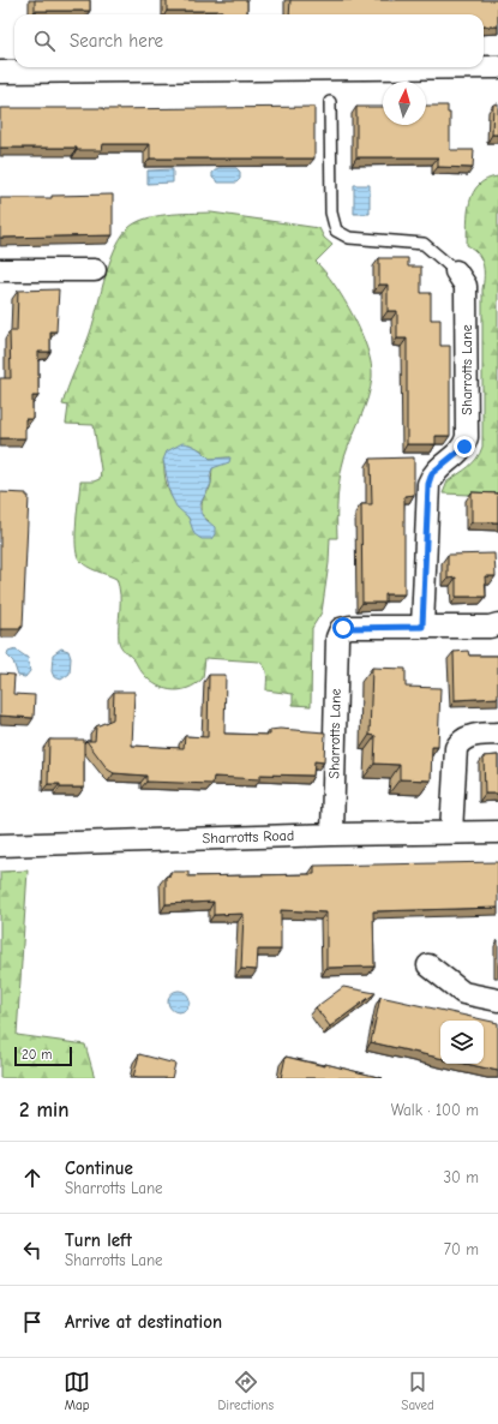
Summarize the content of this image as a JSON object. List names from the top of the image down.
{
  "streets": {
    "street": ["Sharrotts Lane", "Sharrotts Road"]
  },
  "crossings": [
    ["Sharrotts Lane", "Sharrotts Road"]
  ],
  "scale_bar": "20 m",
  "north": "top",
  "page": {
    "search": "Search here",
    "scale": "20 m",
    "heading": ["2 min", "Walk · 100 m"],
    "list": [
      ["Continue", "Sharrotts Lane", "30 m"],
      ["Turn left", "Sharrotts Lane", "70 m"],
      "Arrive at destination"
    ],
    "nav": ["Map", "Directions", "Saved"]
  }
}
